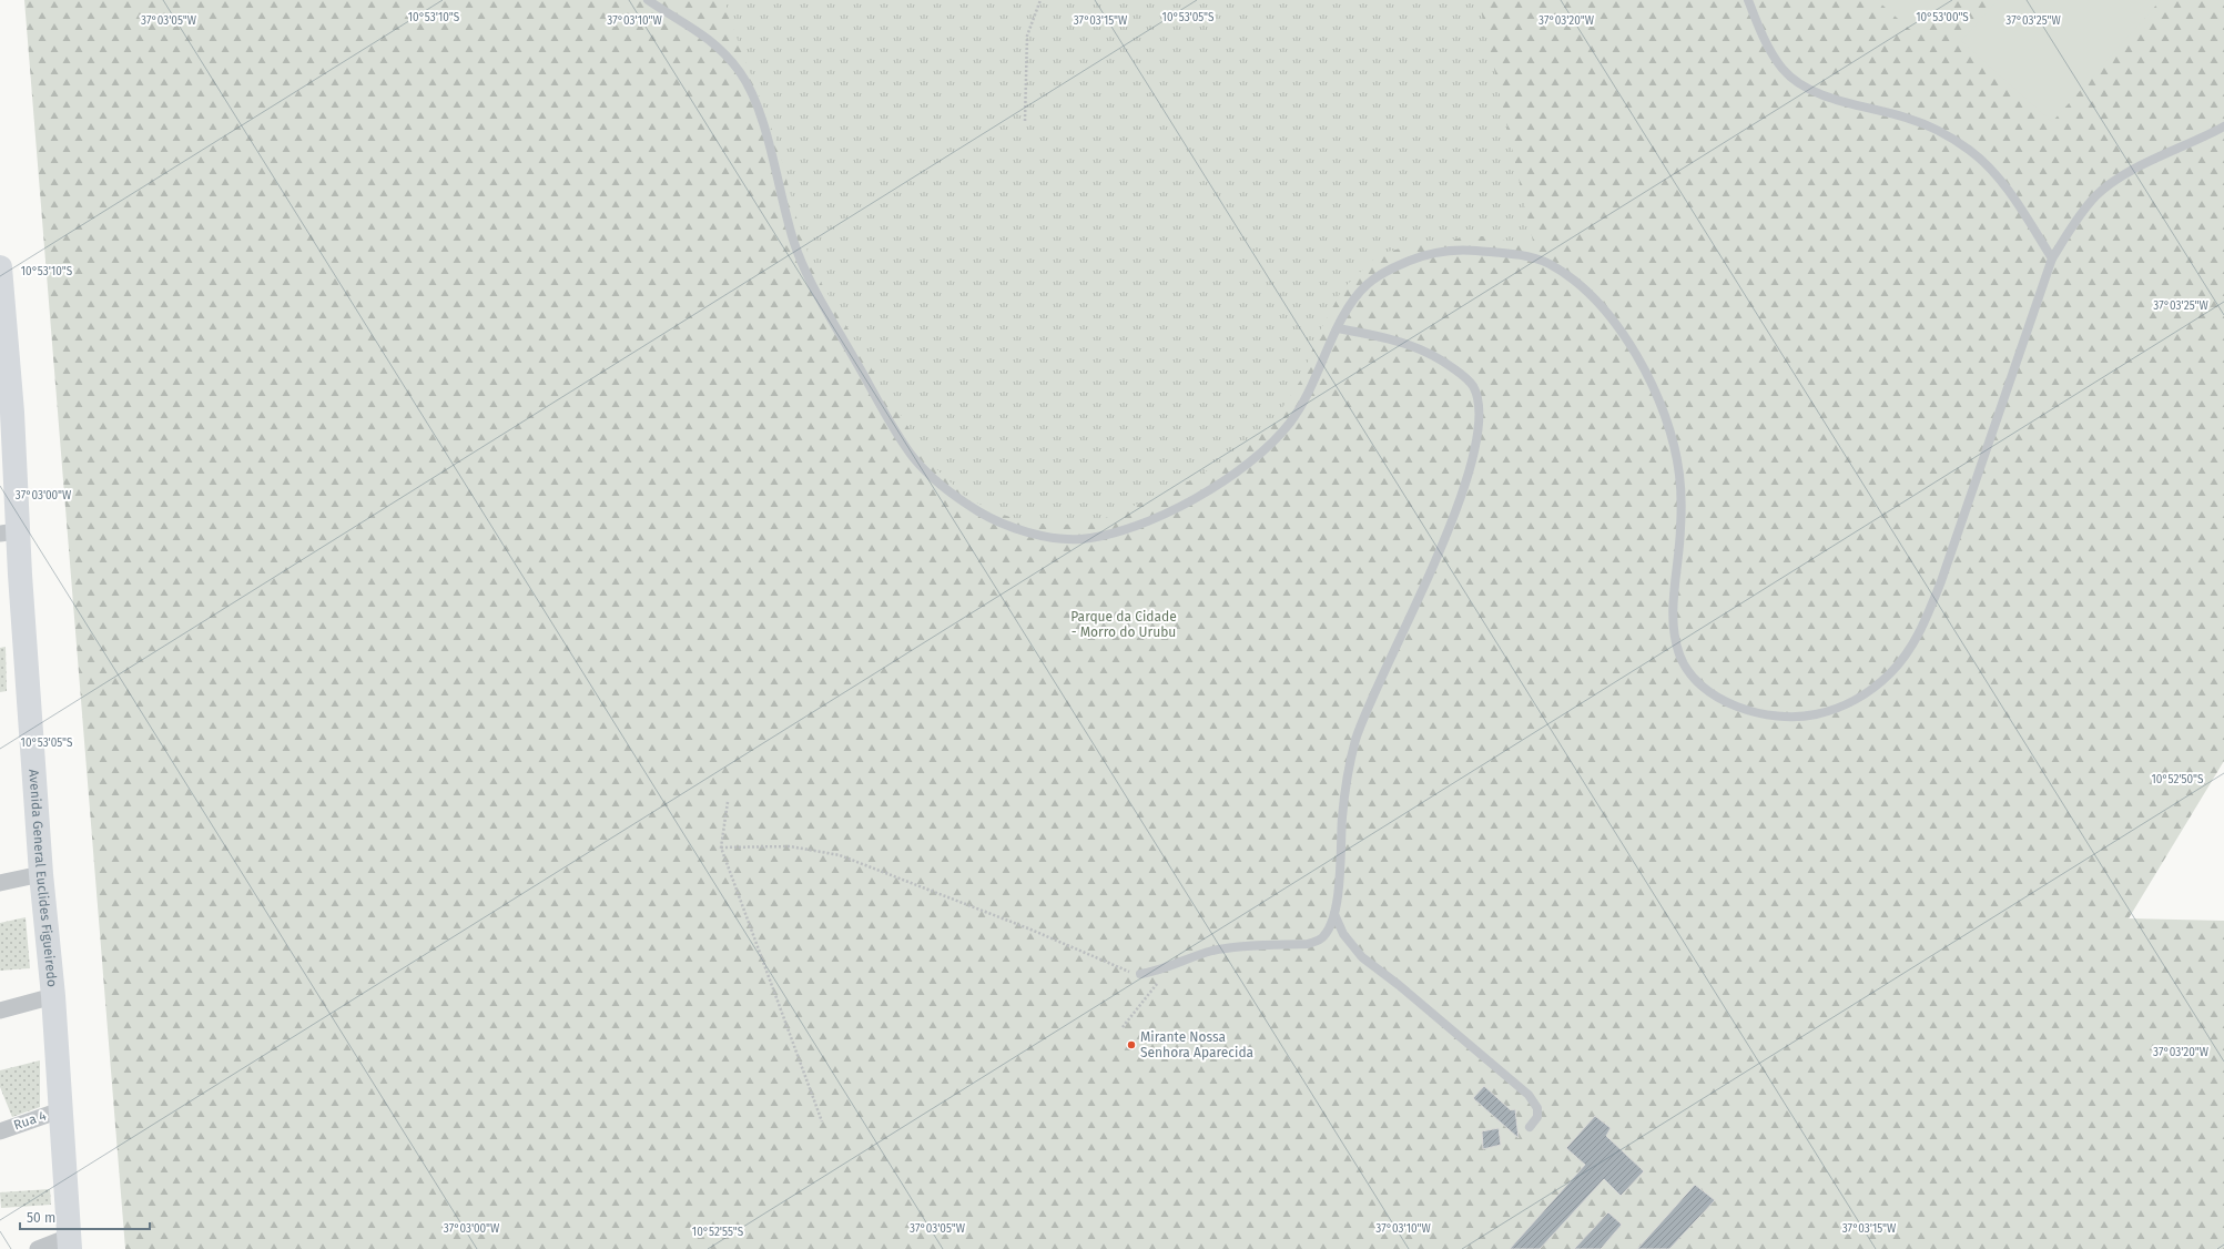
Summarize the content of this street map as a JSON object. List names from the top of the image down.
{
  "streets": {
    "main road": ["Avenida General Euclides Figueiredo"],
    "street": ["Rua 4"]
  },
  "crossings": [
    ["Avenida General Euclides Figueiredo", "Rua 4"]
  ],
  "parks": ["Parque da Cidade - Morro do Urubu"],
  "places": ["Mirante Nossa Senhora Aparecida"],
  "scale_bar": "50 m",
  "coordinates": [
    "10°53'10\"S",
    "10°53'05\"S",
    "10°53'00\"S",
    "37°03'05\"W",
    "37°03'10\"W",
    "37°03'15\"W",
    "37°03'20\"W",
    "37°03'25\"W",
    "37°03'00\"W",
    "10°52'50\"S",
    "10°52'55\"S"
  ]
}
